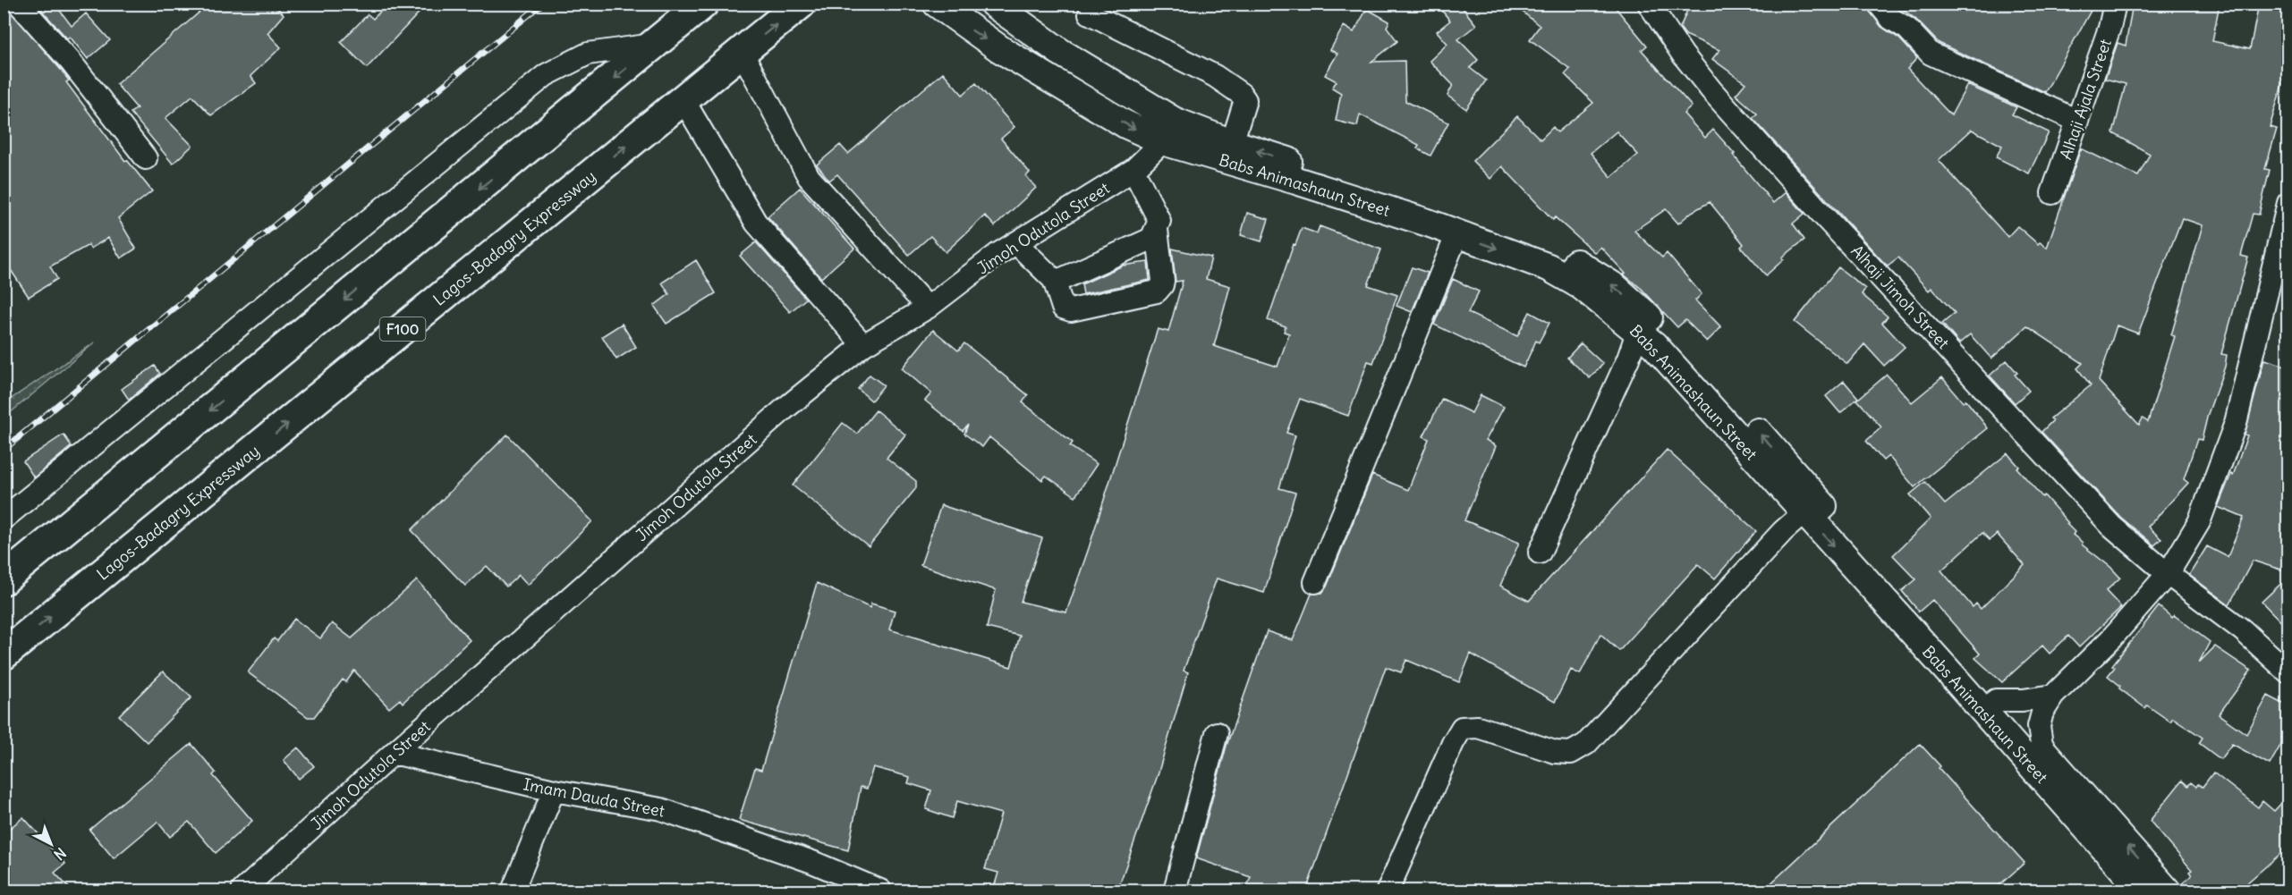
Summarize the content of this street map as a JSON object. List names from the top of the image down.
{
  "streets": {
    "highway": ["Lagos-Badagry Expressway", "F100"],
    "main road": ["Babs Animashaun Street"],
    "street": [
      "Alhaji Ajala Street",
      "Jimoh Odutola Street",
      "Alhaji Jimoh Street",
      "Imam Dauda Street"
    ]
  },
  "crossings": [
    ["Babs Animashaun Street", "Jimoh Odutola Street"],
    ["Jimoh Odutola Street", "Imam Dauda Street"]
  ],
  "north": "bottom right"
}
